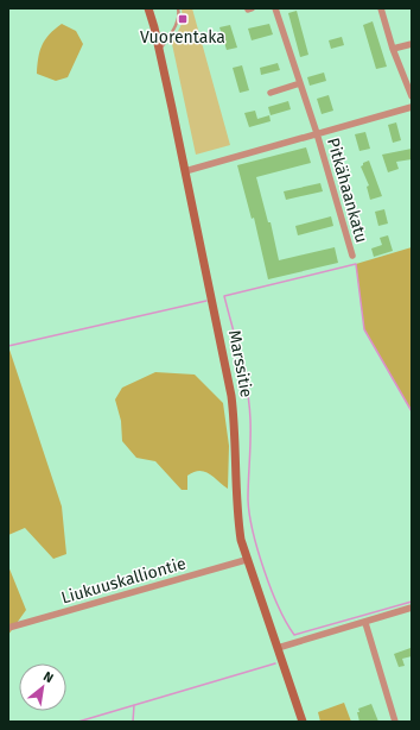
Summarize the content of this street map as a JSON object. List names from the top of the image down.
{
  "streets": {
    "main road": ["Marssitie"],
    "street": ["Pitkähaankatu", "Liukuuskalliontie"]
  },
  "crossings": [
    ["Marssitie", "Liukuuskalliontie"]
  ],
  "places": {
    "transit": ["Vuorentaka"]
  },
  "north": "top right"
}
